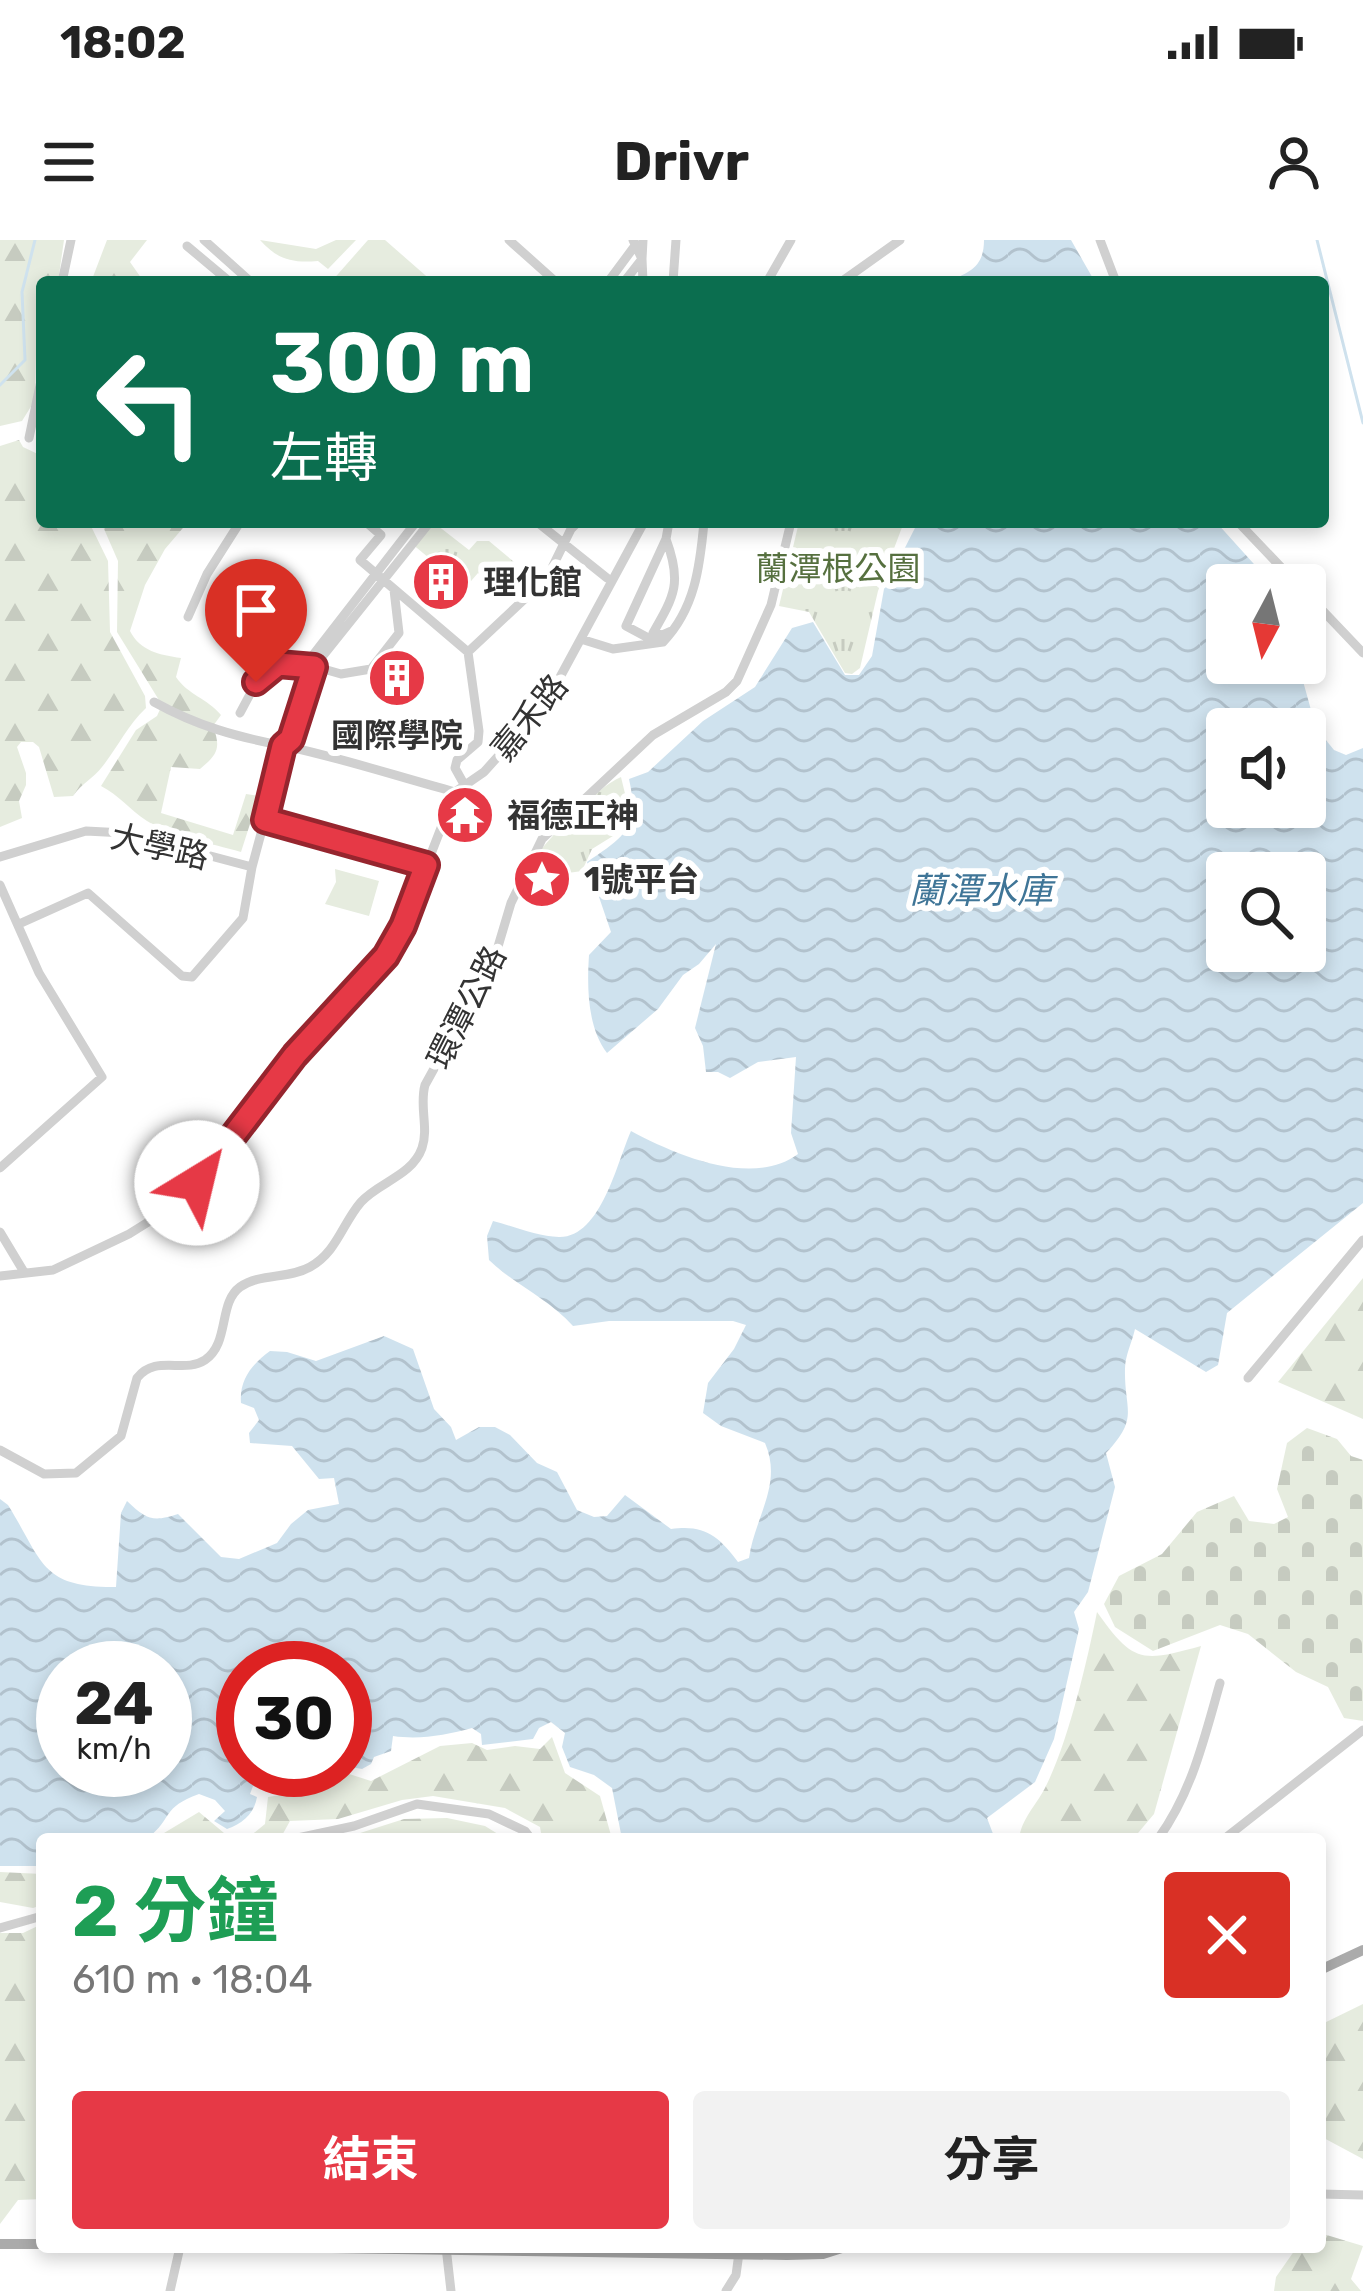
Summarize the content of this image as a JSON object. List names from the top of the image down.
{
  "streets": {
    "street": ["嘉禾路", "大學路", "環潭公路"]
  },
  "water": ["蘭潭水庫"],
  "parks": ["蘭潭根公園"],
  "places": {
    "building": ["理化館", "國際學院"],
    "temple": ["福德正神"],
    "place": ["1號平台"]
  },
  "north": "bottom",
  "page": {
    "status": "18:02",
    "header": "Drivr",
    "turn": ["300 m", "左轉"],
    "speed": "24 km/h",
    "limit": "30",
    "heading": ["2 分鐘", "610 m · 18:04"],
    "buttons": ["結束", "分享"]
  }
}
